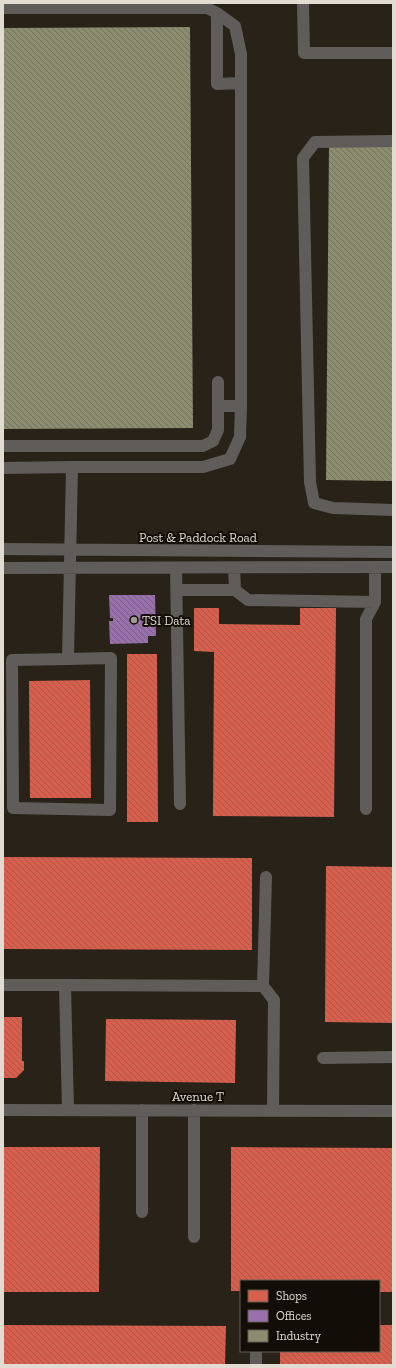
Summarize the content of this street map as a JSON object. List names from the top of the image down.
{
  "streets": {
    "street": ["Post & Paddock Road", "Avenue T"]
  },
  "places": ["TSI Data"],
  "legend": ["Shops", "Offices", "Industry"]
}
